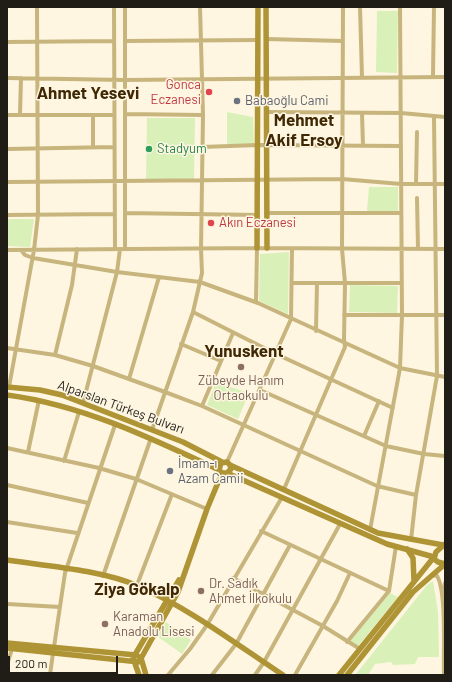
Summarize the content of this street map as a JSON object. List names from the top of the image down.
{
  "streets": {
    "main road": ["Alparslan Türkeş Bulvarı"]
  },
  "districts": [
    "Ahmet Yesevi",
    "Mehmet Akif Ersoy",
    "Yunuskent",
    "Ziya Gökalp"
  ],
  "places": [
    "Gonca Eczanesi",
    "Babaoğlu Cami",
    "Stadyum",
    "Akın Eczanesi",
    "Zübeyde Hanım Ortaokulu",
    "İmam-ı Azam Camii",
    "Dr. Sadık Ahmet İlkokulu",
    "Karaman Anadolu Lisesi"
  ],
  "scale_bar": "200 m"
}
